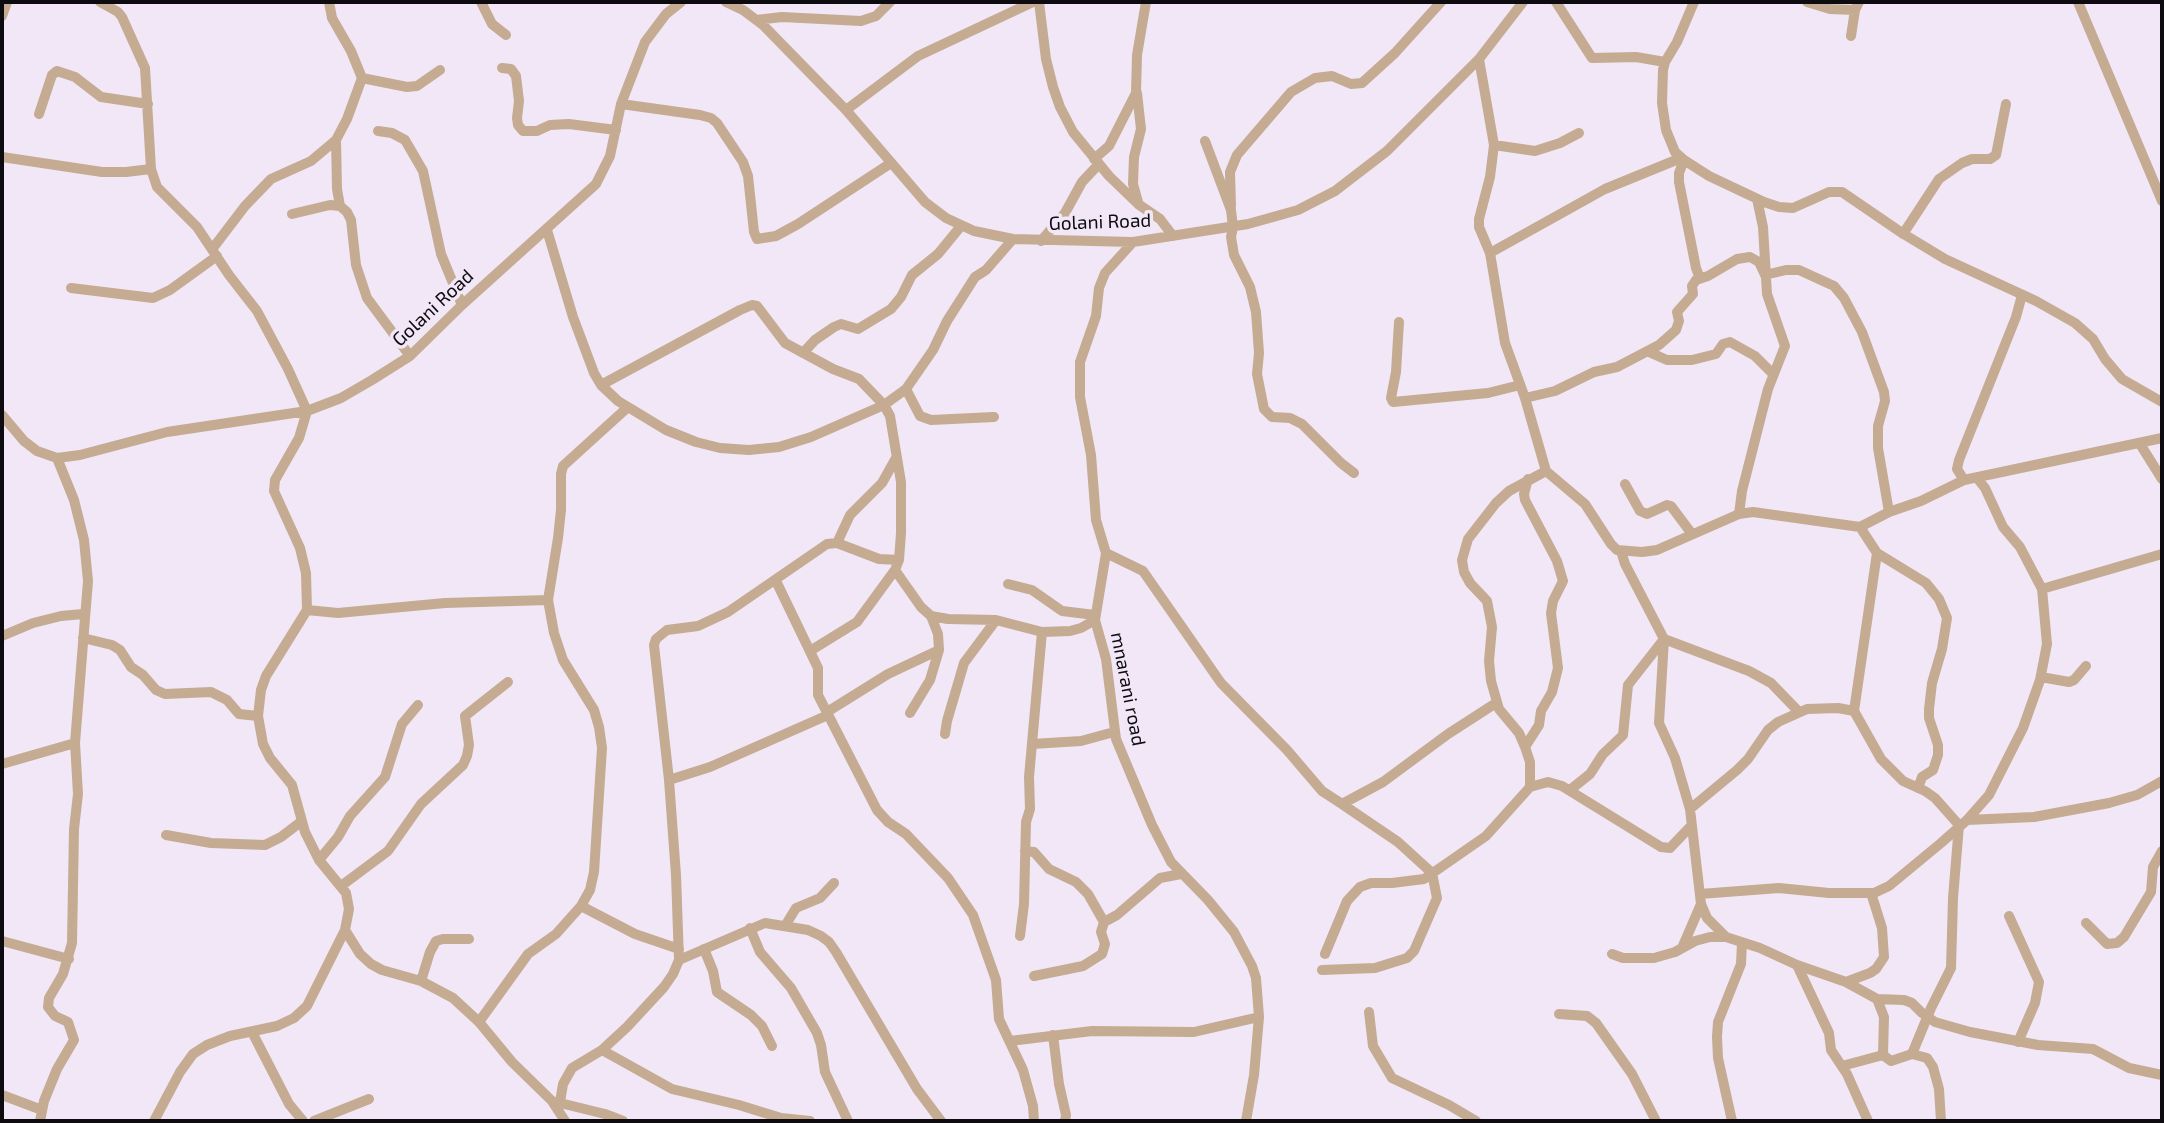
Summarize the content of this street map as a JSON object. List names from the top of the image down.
{
  "streets": {
    "street": ["Golani Road", "mnarani road"]
  },
  "crossings": [
    ["Golani Road", "mnarani road"]
  ]
}
